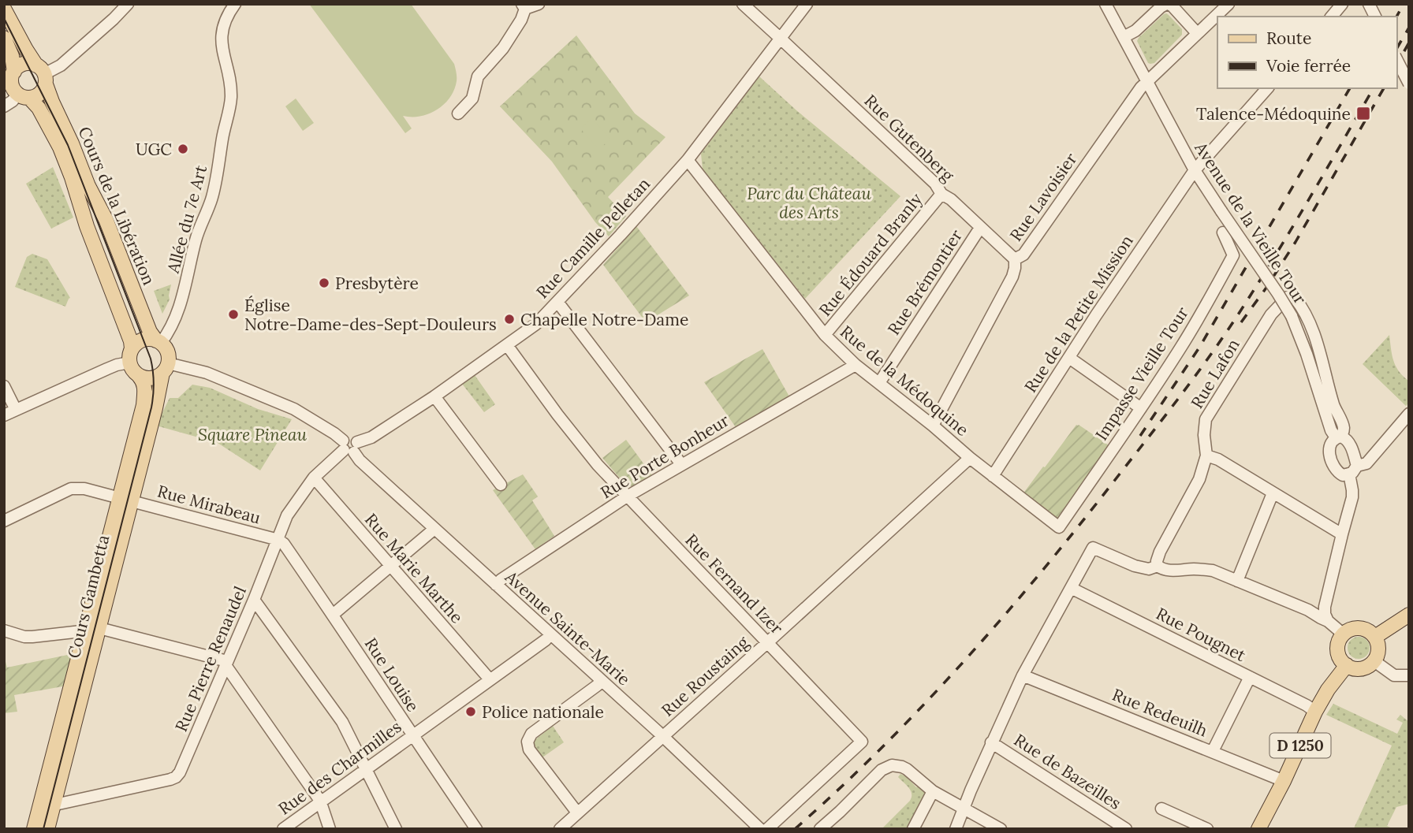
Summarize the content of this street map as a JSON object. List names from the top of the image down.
{
  "streets": {
    "main road": ["Cours de la Libération", "Cours Gambetta", "D 1250"],
    "street": [
      "Rue Gutenberg",
      "Rue Lavoisier",
      "Allée du 7e Art",
      "Avenue de la Vieille Tour",
      "Rue Camille Pelletan",
      "Rue Édouard Branly",
      "Rue Brémontier",
      "Rue de la Petite Mission",
      "Impasse Vieille Tour",
      "Rue Lafon",
      "Rue de la Médoquine",
      "Rue Porte Bonheur",
      "Rue Mirabeau",
      "Rue Marie Marthe",
      "Rue Fernand Izer",
      "Avenue Sainte-Marie",
      "Rue Pougnet",
      "Rue Pierre Renaudel",
      "Rue Louise",
      "Rue Roustaing",
      "Rue Redeuilh",
      "Rue des Charmilles",
      "Rue de Bazeilles"
    ]
  },
  "crossings": [
    ["Rue Gutenberg", "Rue Lavoisier"],
    ["Rue Gutenberg", "Rue Camille Pelletan"],
    ["Rue Gutenberg", "Rue Édouard Branly"],
    ["Rue Gutenberg", "Rue Brémontier"],
    ["Rue Lavoisier", "Avenue de la Vieille Tour"],
    ["Rue Lavoisier", "Rue de la Médoquine"],
    ["Cours de la Libération", "Allée du 7e Art"],
    ["Cours de la Libération", "Cours Gambetta"],
    ["Allée du 7e Art", "Cours Gambetta"],
    ["Avenue de la Vieille Tour", "Rue de la Petite Mission"],
    ["Avenue de la Vieille Tour", "Rue Lafon"],
    ["Rue Camille Pelletan", "Rue de la Médoquine"],
    ["Rue Camille Pelletan", "Rue Fernand Izer"],
    ["Rue Camille Pelletan", "Avenue Sainte-Marie"],
    ["Rue Camille Pelletan", "Rue Pierre Renaudel"],
    ["Rue Édouard Branly", "Rue de la Médoquine"],
    ["Rue Brémontier", "Rue de la Médoquine"],
    ["Rue de la Petite Mission", "Rue de la Médoquine"],
    ["Impasse Vieille Tour", "Rue de la Médoquine"],
    ["Rue de la Médoquine", "Rue Porte Bonheur"],
    ["Rue de la Médoquine", "Rue Roustaing"],
    ["Rue Porte Bonheur", "Rue Fernand Izer"],
    ["Rue Porte Bonheur", "Avenue Sainte-Marie"],
    ["Rue Mirabeau", "Cours Gambetta"],
    ["Rue Mirabeau", "Rue Pierre Renaudel"],
    ["Rue Mirabeau", "Rue Louise"],
    ["Rue Marie Marthe", "Rue Pierre Renaudel"],
    ["Rue Marie Marthe", "Rue des Charmilles"],
    ["Rue Fernand Izer", "Rue Roustaing"],
    ["Cours Gambetta", "Rue Pierre Renaudel"],
    ["Avenue Sainte-Marie", "Rue Pierre Renaudel"],
    ["Avenue Sainte-Marie", "Rue Roustaing"],
    ["Avenue Sainte-Marie", "Rue des Charmilles"],
    ["Rue Pougnet", "D 1250"],
    ["Rue Pierre Renaudel", "Rue Louise"],
    ["Rue Louise", "Rue des Charmilles"],
    ["Rue Redeuilh", "D 1250"]
  ],
  "parks": ["Parc du Château des Arts", "Square Pineau"],
  "places": {
    "transit": ["Talence-Médoquine"],
    "other": [
      "UGC",
      "Presbytère",
      "Église Notre-Dame-des-Sept-Douleurs",
      "Chapelle Notre-Dame",
      "Police nationale"
    ]
  },
  "legend": ["Route", "Voie ferrée"]
}
